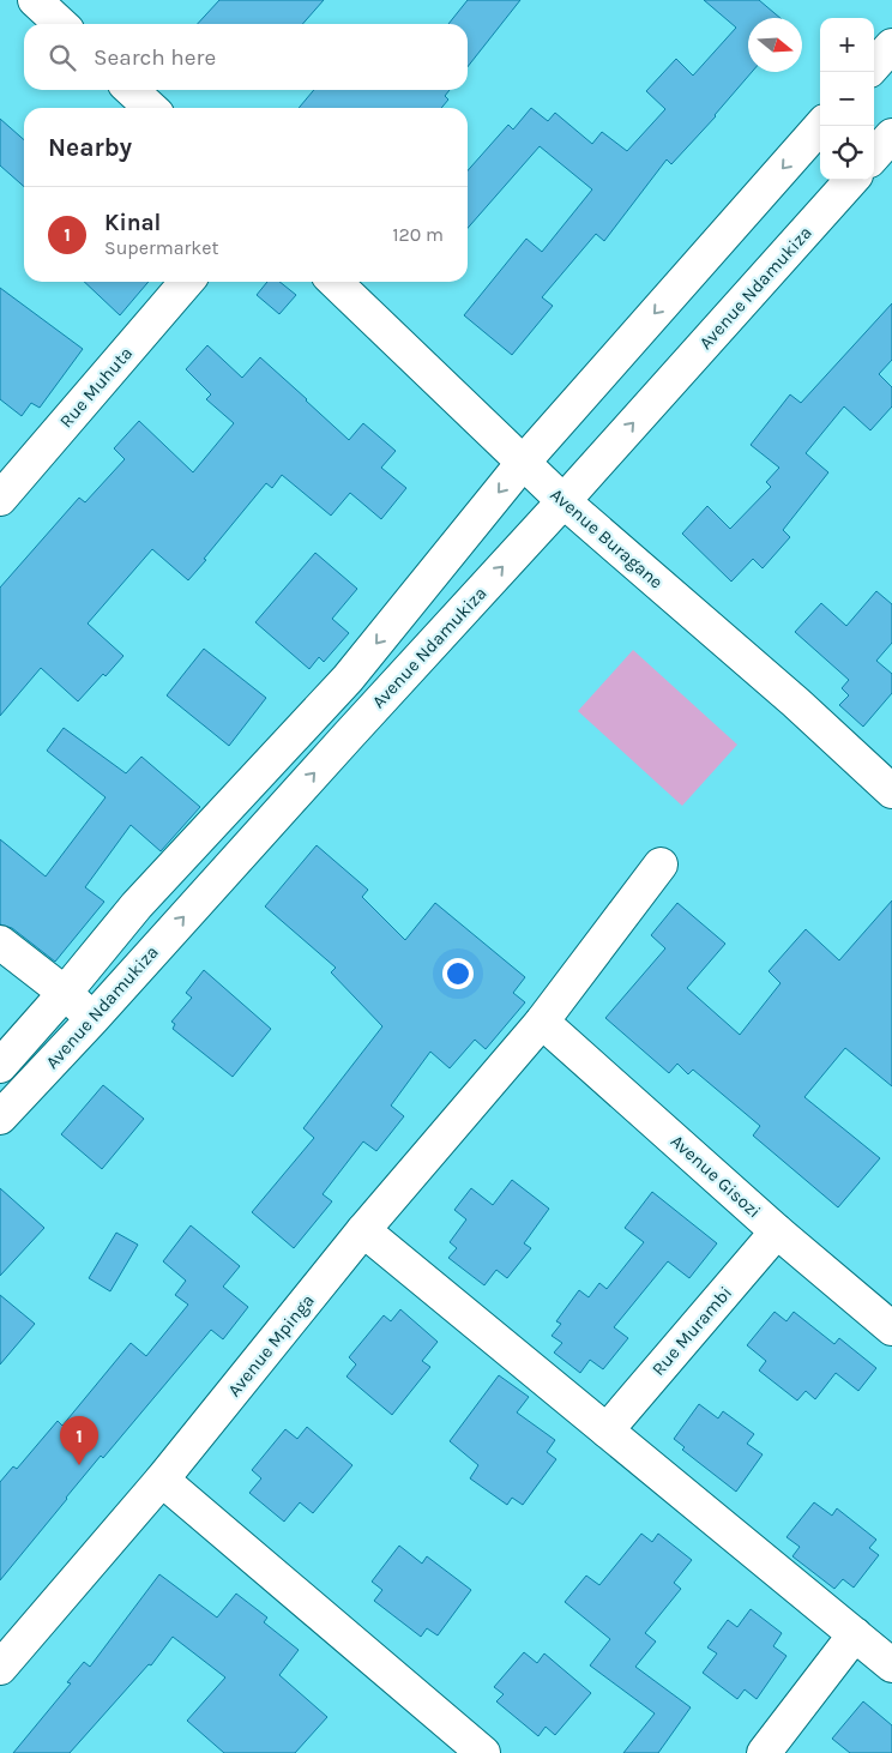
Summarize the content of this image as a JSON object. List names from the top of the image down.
{
  "streets": {
    "street": [
      "Avenue Ndamukiza",
      "Rue Muhuta",
      "Avenue Buragane",
      "Avenue Gisozi",
      "Rue Murambi",
      "Avenue Mpinga"
    ]
  },
  "crossings": [
    ["Avenue Ndamukiza", "Avenue Buragane"],
    ["Avenue Gisozi", "Rue Murambi"],
    ["Avenue Gisozi", "Avenue Mpinga"]
  ],
  "north": "right",
  "page": {
    "map_buttons": ["+", "−"],
    "search": "Search here",
    "heading": "Nearby",
    "list": [
      {
        "mark": "1",
        "name": "Kinal",
        "note": "Supermarket",
        "value": "120 m"
      }
    ],
    "pins": "1"
  }
}
